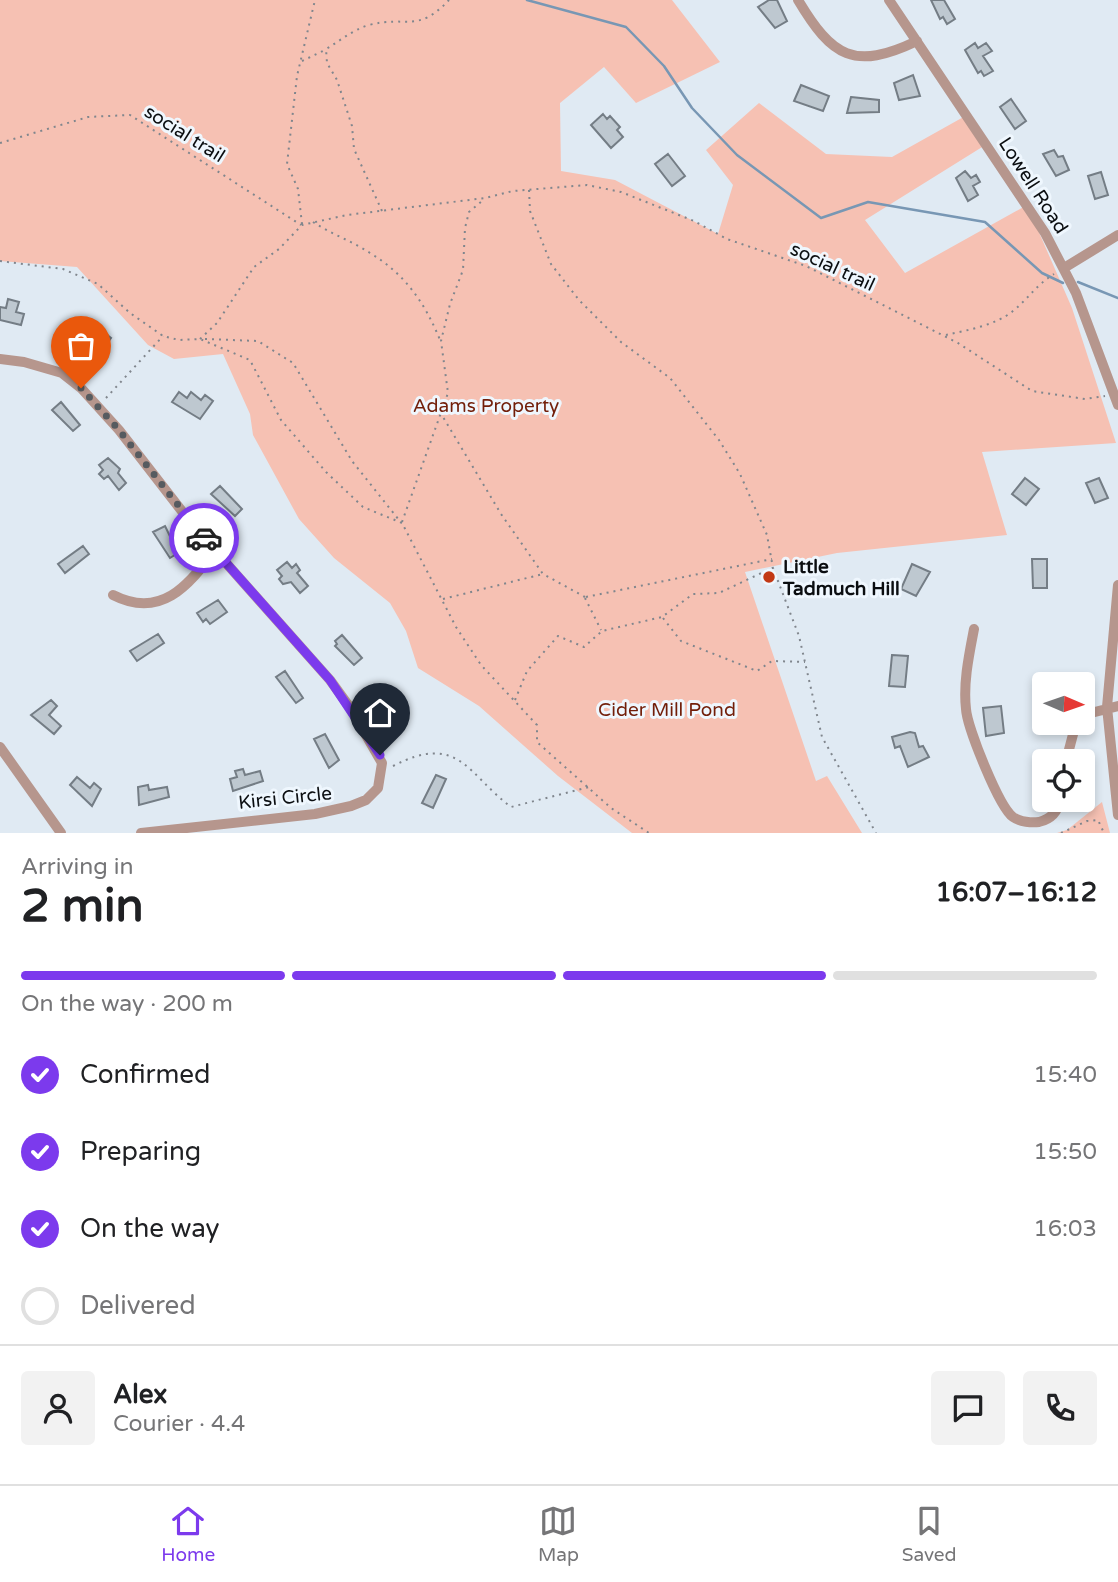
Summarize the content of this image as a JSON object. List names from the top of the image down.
{
  "streets": {
    "street": ["Lowell Road", "Kirsi Circle"],
    "path": ["social trail"]
  },
  "crossings": [
    ["social trail", "Lowell Road"]
  ],
  "parks": ["Adams Property", "Cider Mill Pond"],
  "places": ["Little Tadmuch Hill"],
  "north": "right",
  "page": {
    "heading": ["2 min", "Arriving in", "16:07–16:12"],
    "panel": ["Alex", "Courier · 4.4"],
    "bar": "On the way · 200 m",
    "list": [
      ["Confirmed", "15:40"],
      ["Preparing", "15:50"],
      ["On the way", "16:03"],
      "Delivered"
    ],
    "tabs": ["Home", "Map", "Saved"]
  }
}
